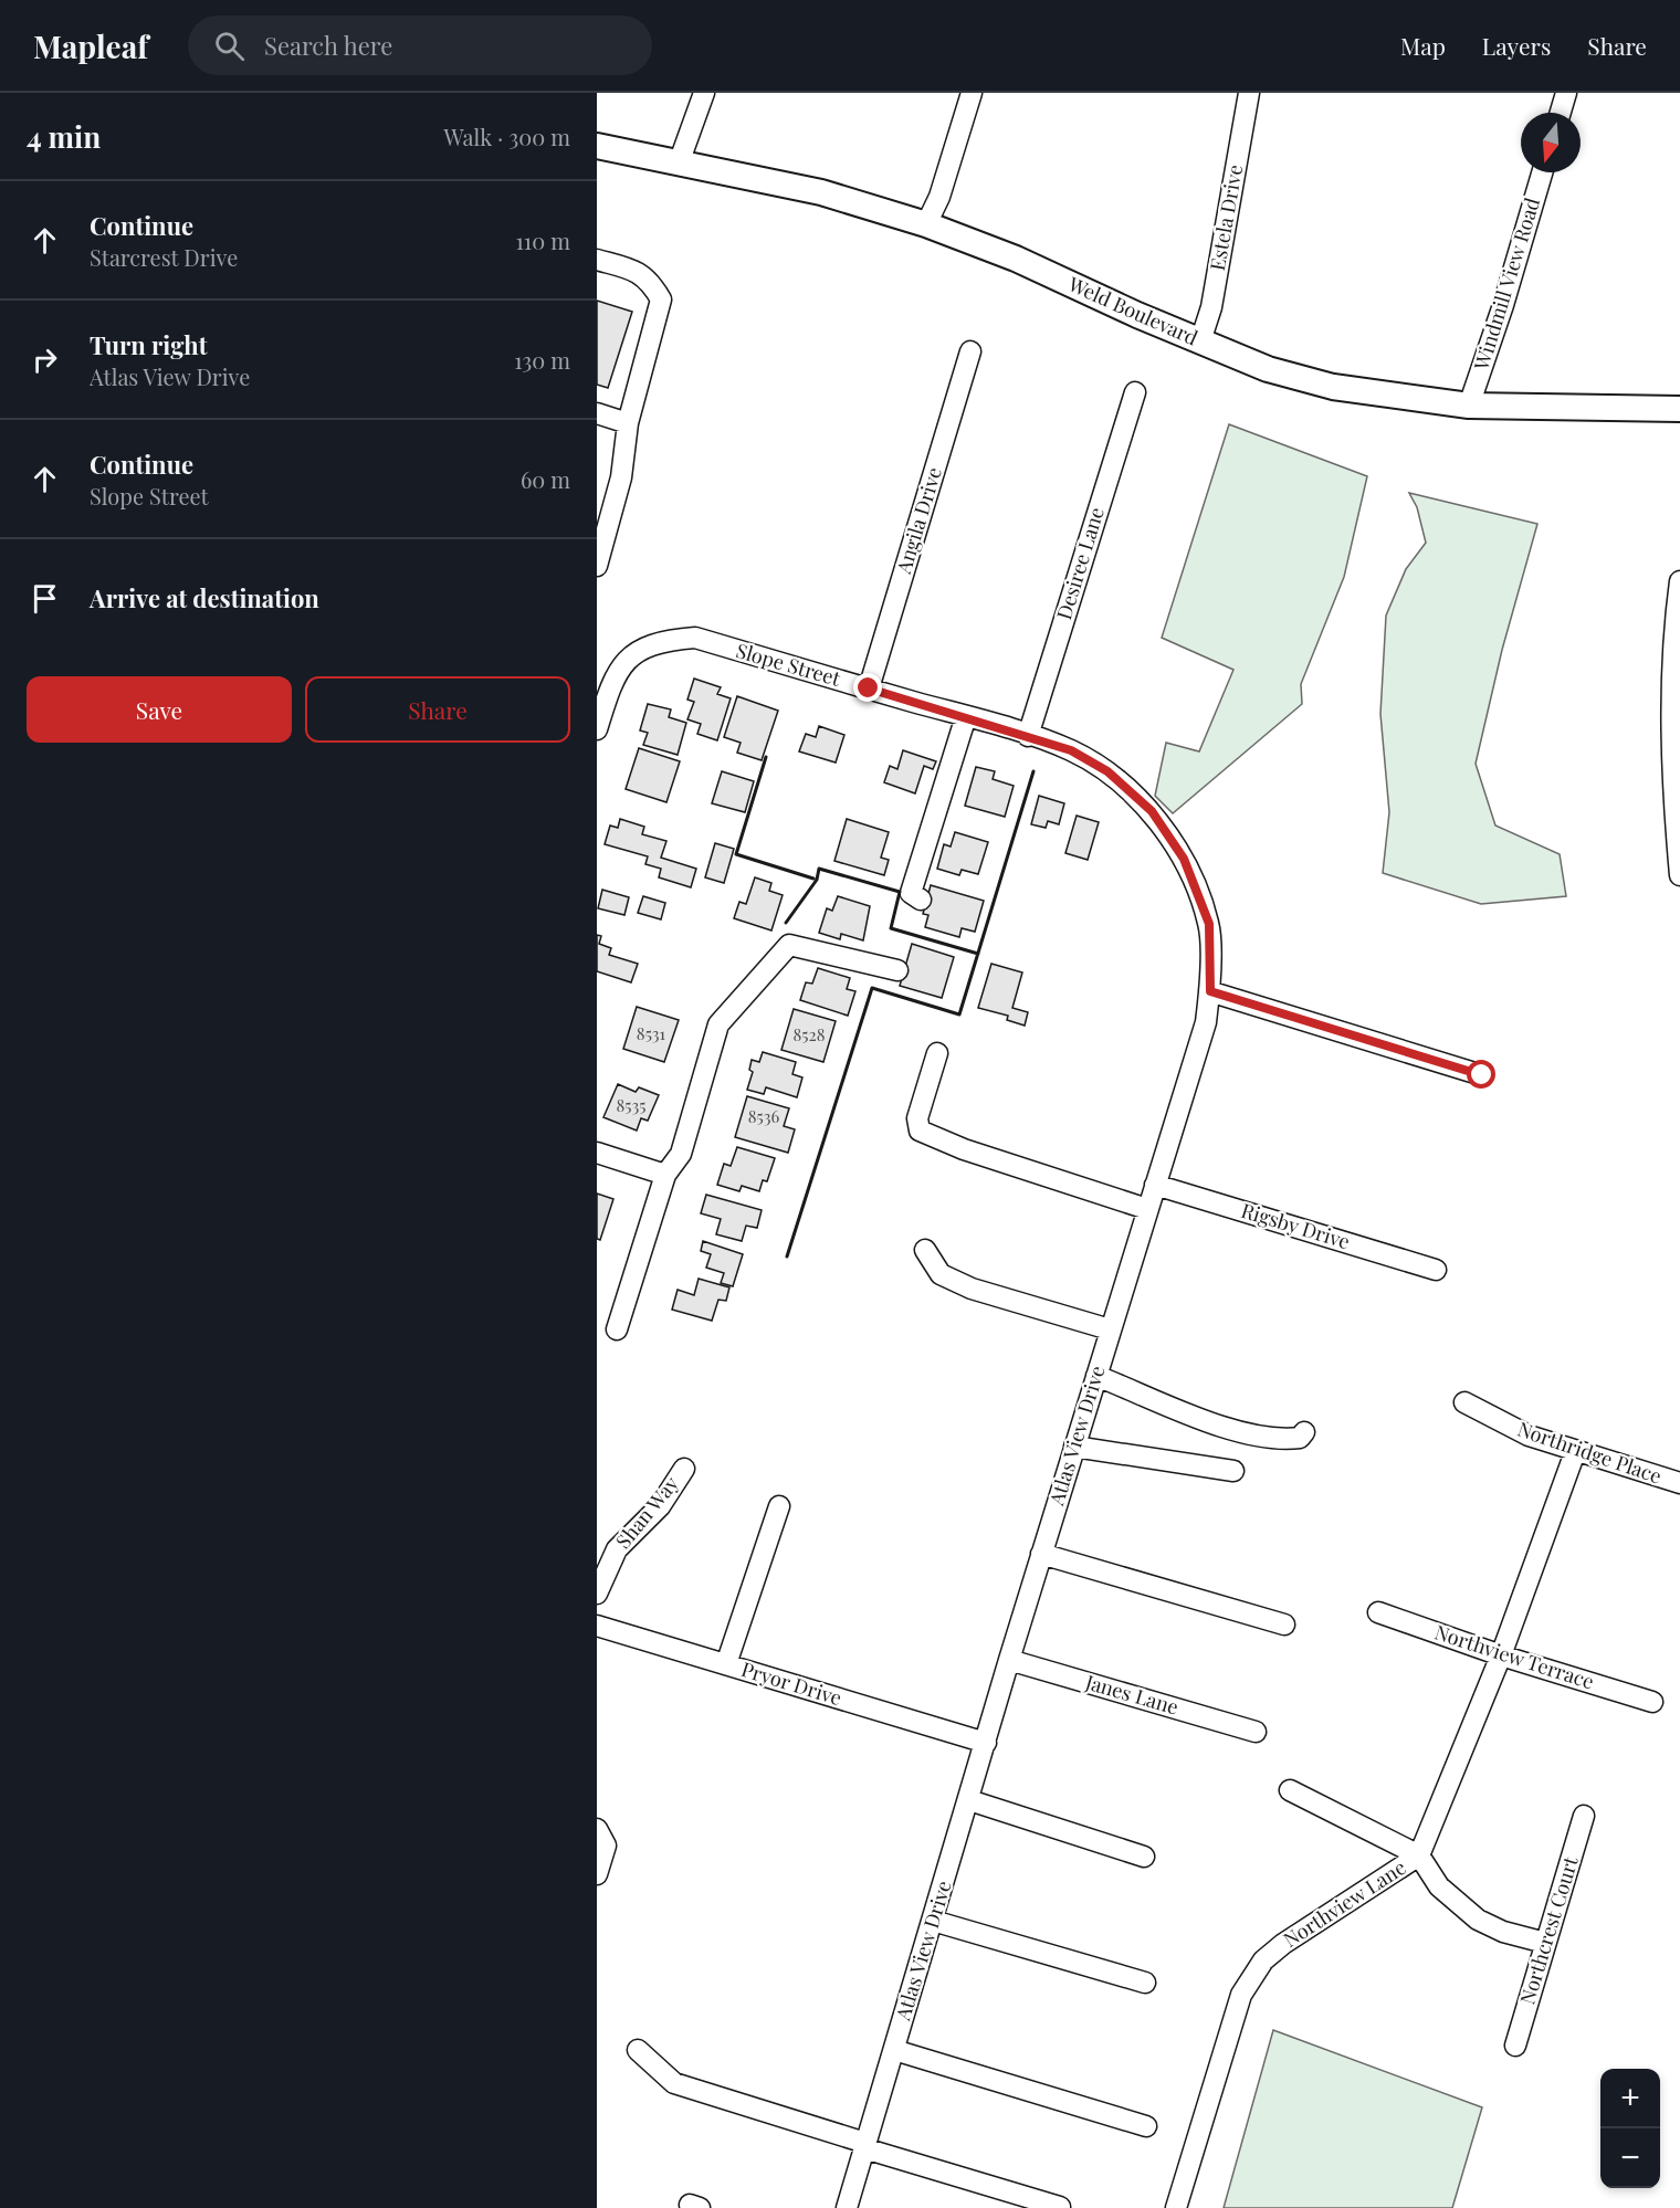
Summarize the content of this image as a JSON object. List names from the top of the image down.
{
  "streets": {
    "main road": ["Weld Boulevard"],
    "street": [
      "Estela Drive",
      "Windmill View Road",
      "Angila Drive",
      "Desiree Lane",
      "Slope Street",
      "Rigsby Drive",
      "Atlas View Drive",
      "Northridge Place",
      "Shan Way",
      "Northview Terrace",
      "Pryor Drive",
      "Janes Lane",
      "Northview Lane",
      "Northcrest Court"
    ]
  },
  "crossings": [
    ["Estela Drive", "Weld Boulevard"],
    ["Windmill View Road", "Weld Boulevard"],
    ["Angila Drive", "Slope Street"],
    ["Desiree Lane", "Slope Street"],
    ["Desiree Lane", "Atlas View Drive"],
    ["Slope Street", "Atlas View Drive"],
    ["Rigsby Drive", "Atlas View Drive"],
    ["Atlas View Drive", "Pryor Drive"],
    ["Atlas View Drive", "Janes Lane"],
    ["Northridge Place", "Northview Lane"],
    ["Northview Terrace", "Northview Lane"]
  ],
  "house_numbers": [
    "8531",
    "8528",
    "8535",
    "8536"
  ],
  "north": "bottom",
  "page": {
    "header": "Mapleaf",
    "search": "Search here",
    "nav": ["Map", "Layers", "Share"],
    "heading": ["4 min", "Walk · 300 m"],
    "list": [
      ["Continue", "Starcrest Drive", "110 m"],
      ["Turn right", "Atlas View Drive", "130 m"],
      ["Continue", "Slope Street", "60 m"],
      "Arrive at destination"
    ],
    "buttons": ["Save", "Share"],
    "map_buttons": ["+", "−"]
  }
}
